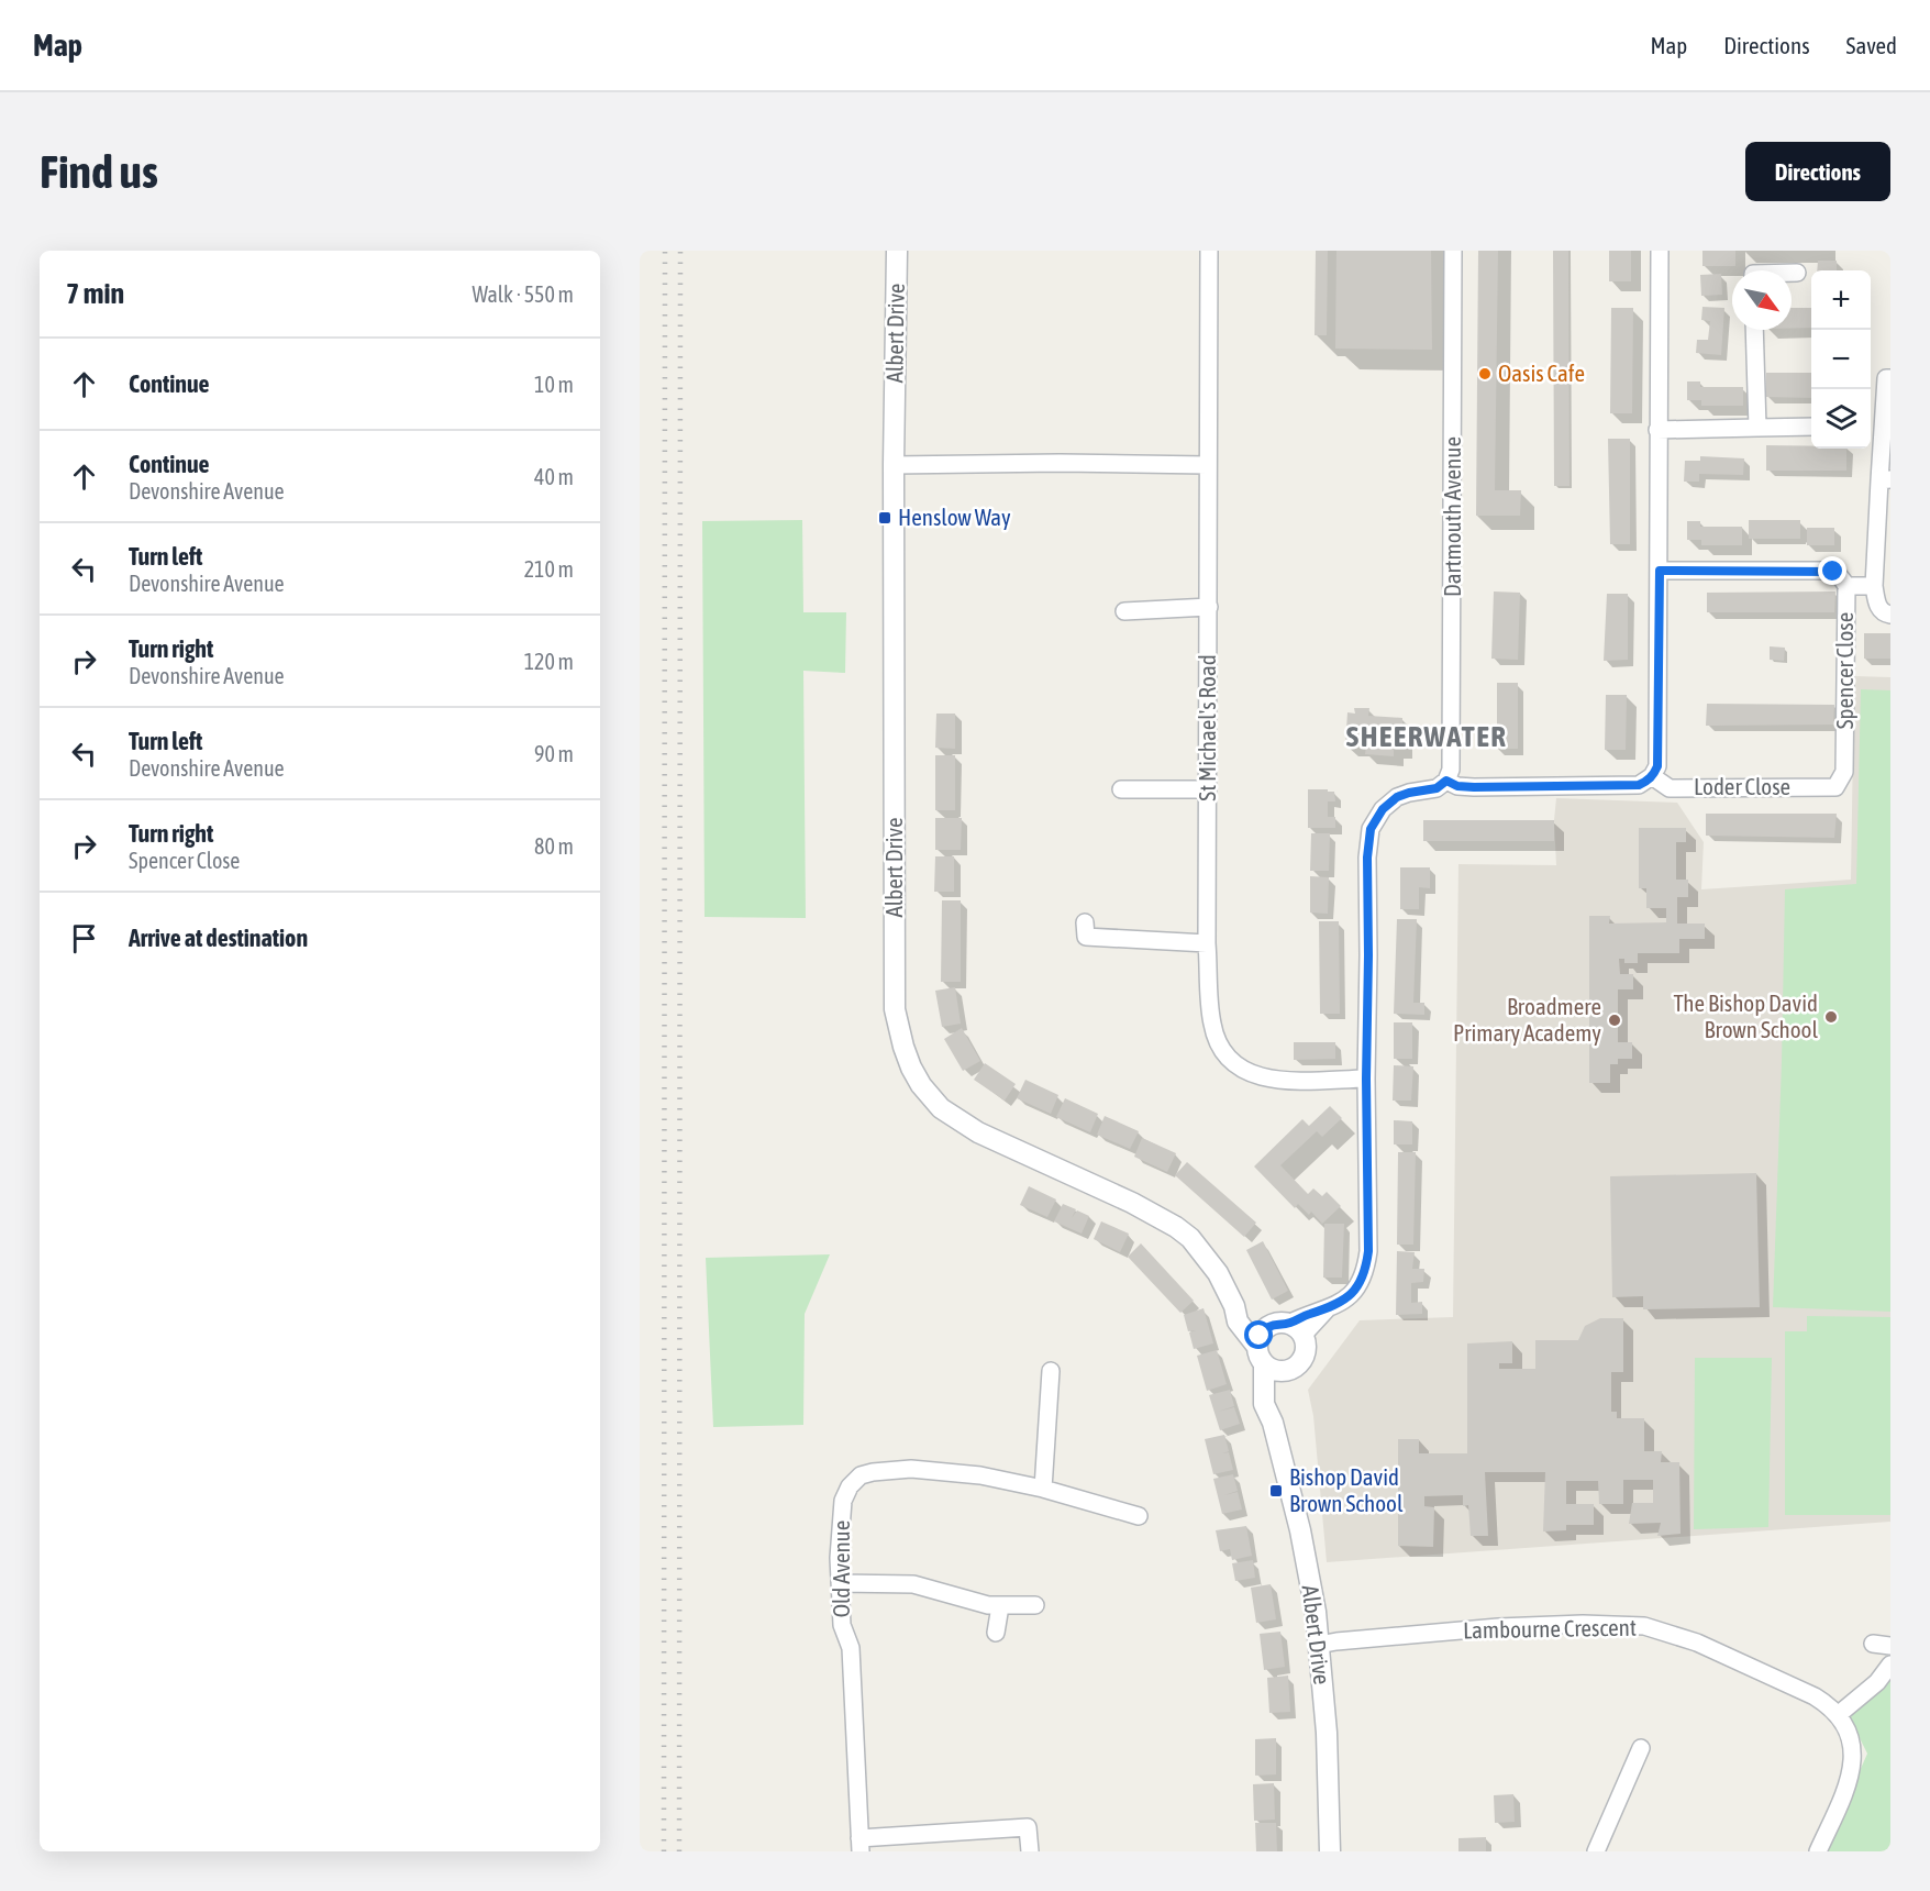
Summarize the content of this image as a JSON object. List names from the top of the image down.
{
  "streets": {
    "street": [
      "Albert Drive",
      "Dartmouth Avenue",
      "Spencer Close",
      "St Michael's Road",
      "Loder Close",
      "Old Avenue",
      "Lambourne Crescent"
    ]
  },
  "crossings": [
    ["Albert Drive", "Lambourne Crescent"],
    ["Spencer Close", "Loder Close"]
  ],
  "districts": ["SHEERWATER"],
  "places": {
    "other": ["Oasis Cafe", "The Bishop David Brown School", "Broadmere Primary Academy"],
    "transit": ["Henslow Way", "Bishop David Brown School"]
  },
  "north": "bottom right",
  "page": {
    "header": "Map",
    "nav": ["Map", "Directions", "Saved"],
    "buttons": "Directions",
    "title": "Find us",
    "heading": ["7 min", "Walk · 550 m"],
    "map_buttons": ["+", "−"],
    "list": [
      ["Continue", "10 m"],
      ["Continue", "Devonshire Avenue", "40 m"],
      ["Turn left", "Devonshire Avenue", "210 m"],
      ["Turn right", "Devonshire Avenue", "120 m"],
      ["Turn left", "Devonshire Avenue", "90 m"],
      ["Turn right", "Spencer Close", "80 m"],
      "Arrive at destination"
    ]
  }
}
